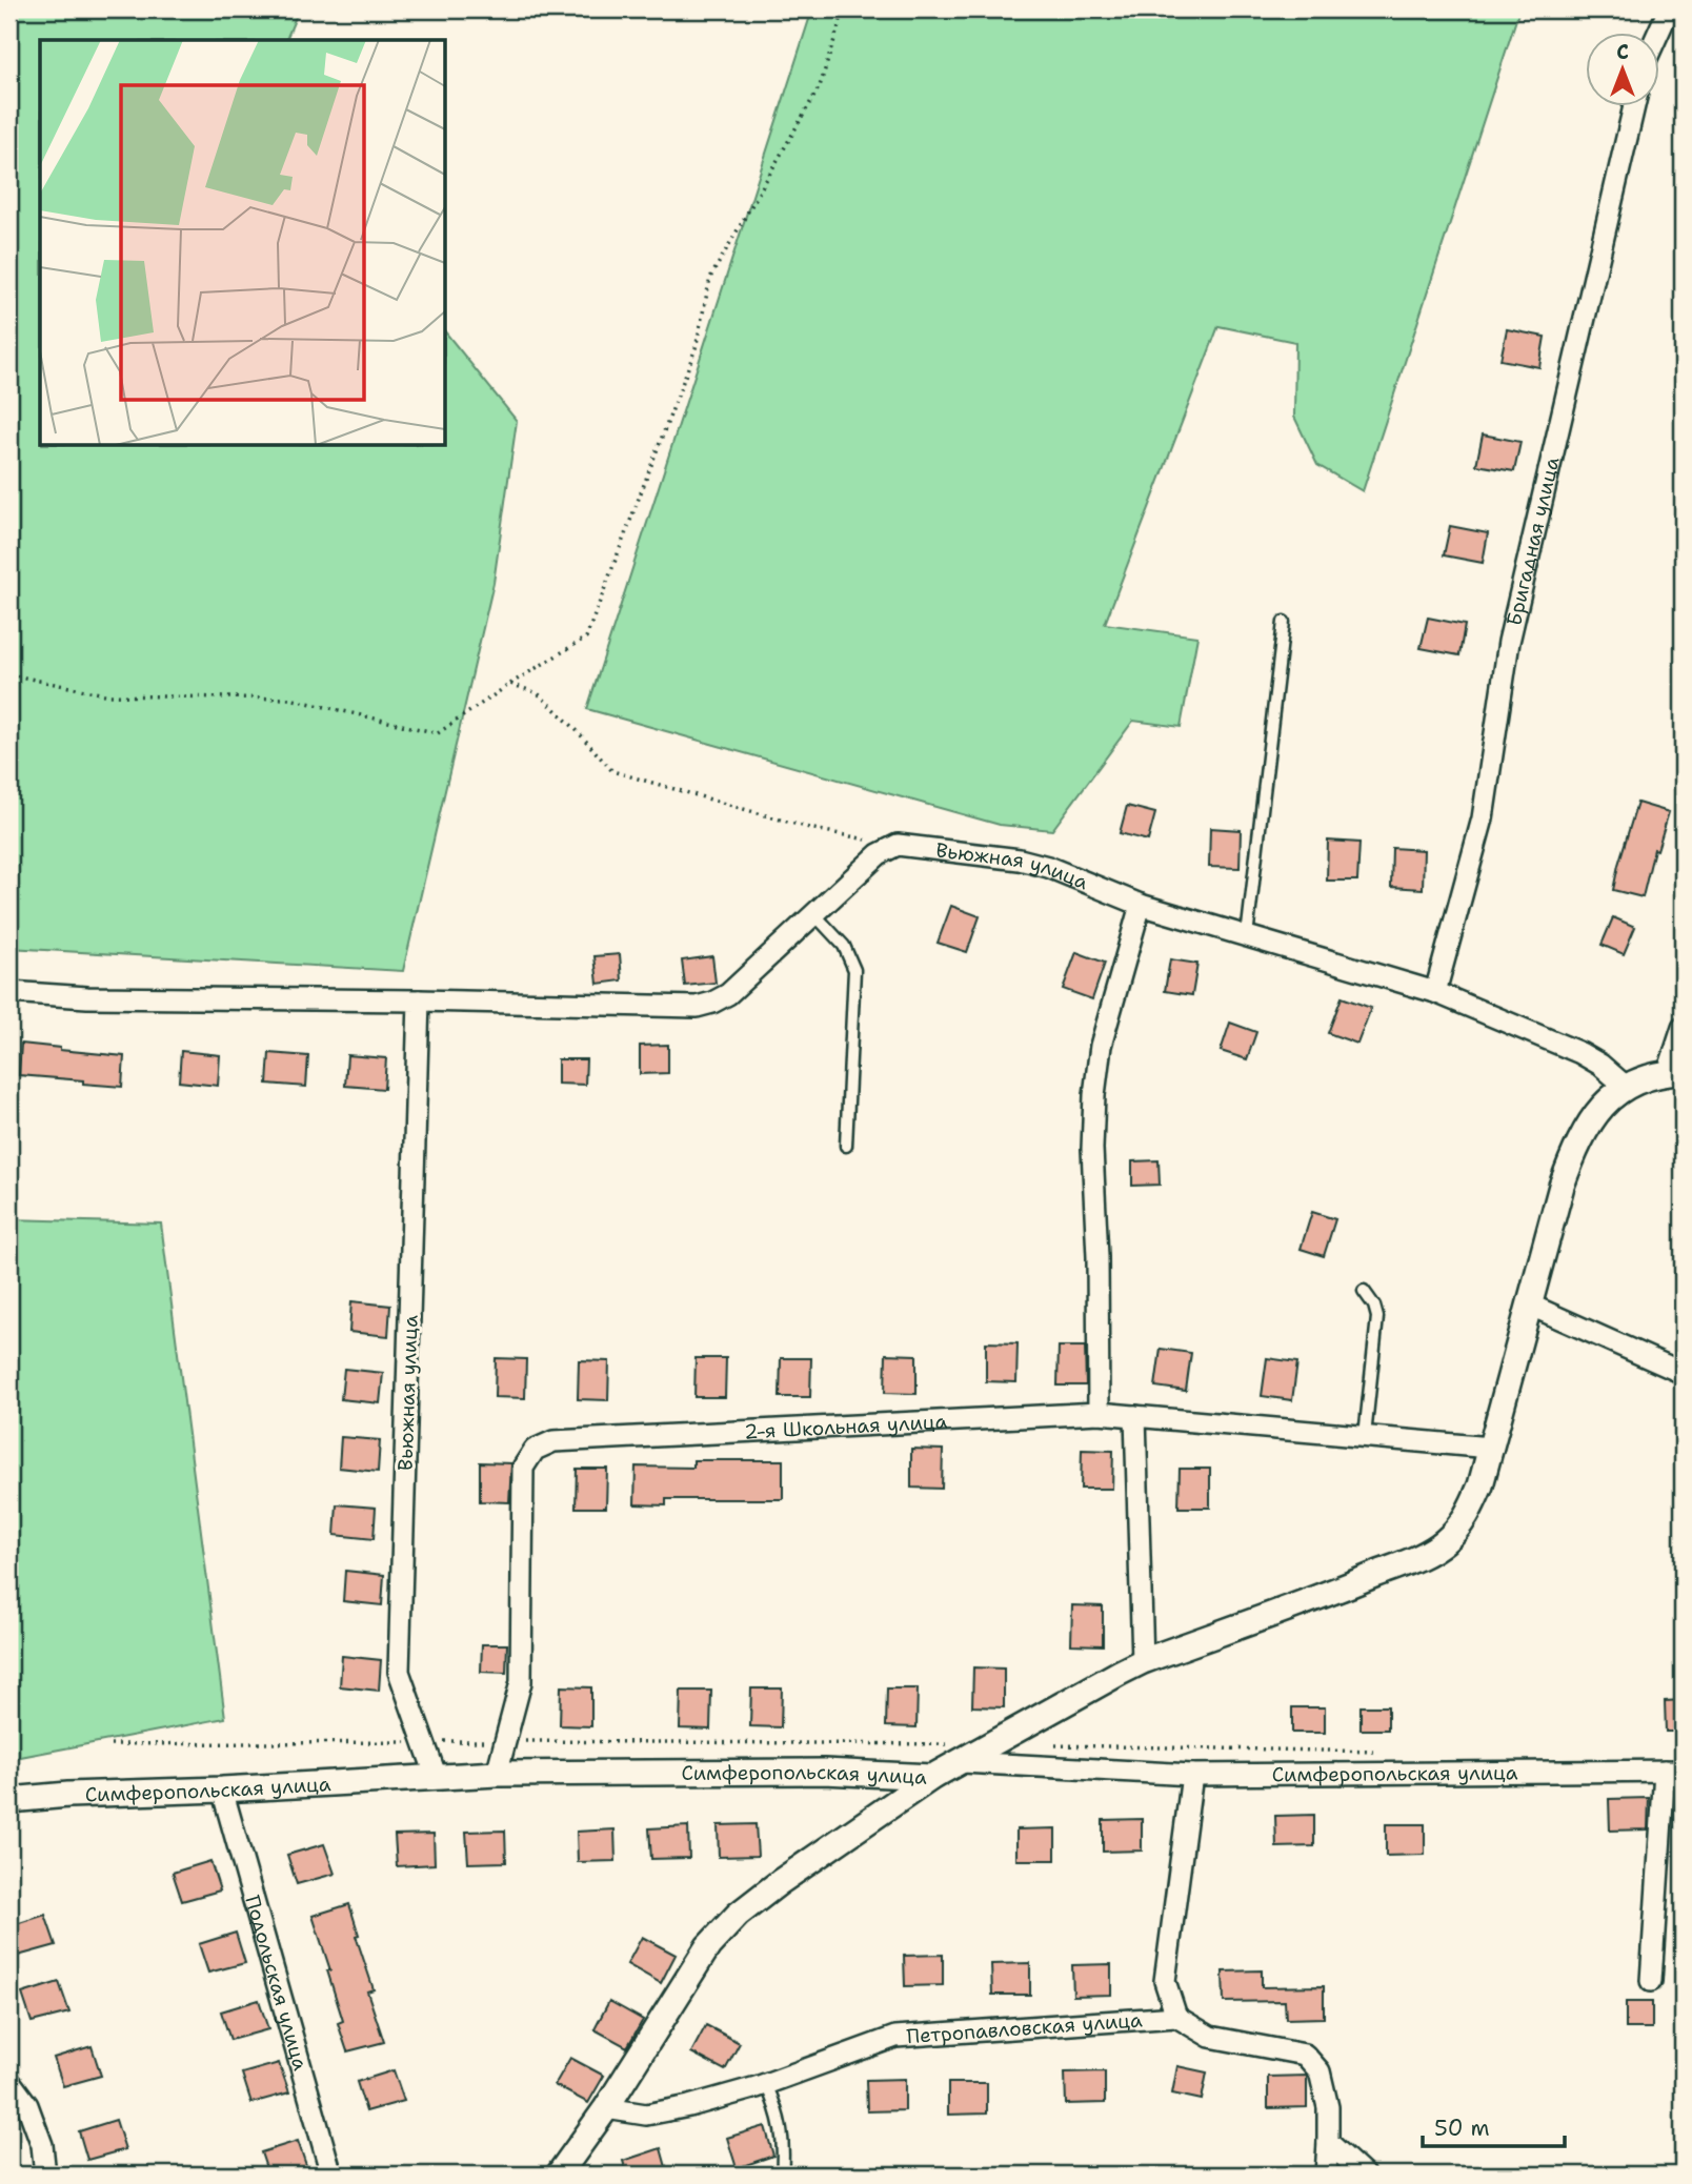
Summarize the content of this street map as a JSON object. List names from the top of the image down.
{
  "streets": {
    "street": [
      "Бригадная улица",
      "Вьюжная улица",
      "2-я Школьная улица",
      "Симферопольская улица",
      "Подольская улица",
      "Петропавловская улица"
    ]
  },
  "crossings": [
    ["Бригадная улица", "Вьюжная улица"],
    ["Вьюжная улица", "Симферопольская улица"],
    ["2-я Школьная улица", "Симферопольская улица"],
    ["Симферопольская улица", "Подольская улица"]
  ],
  "scale_bar": "50 m",
  "north": "top"
}
